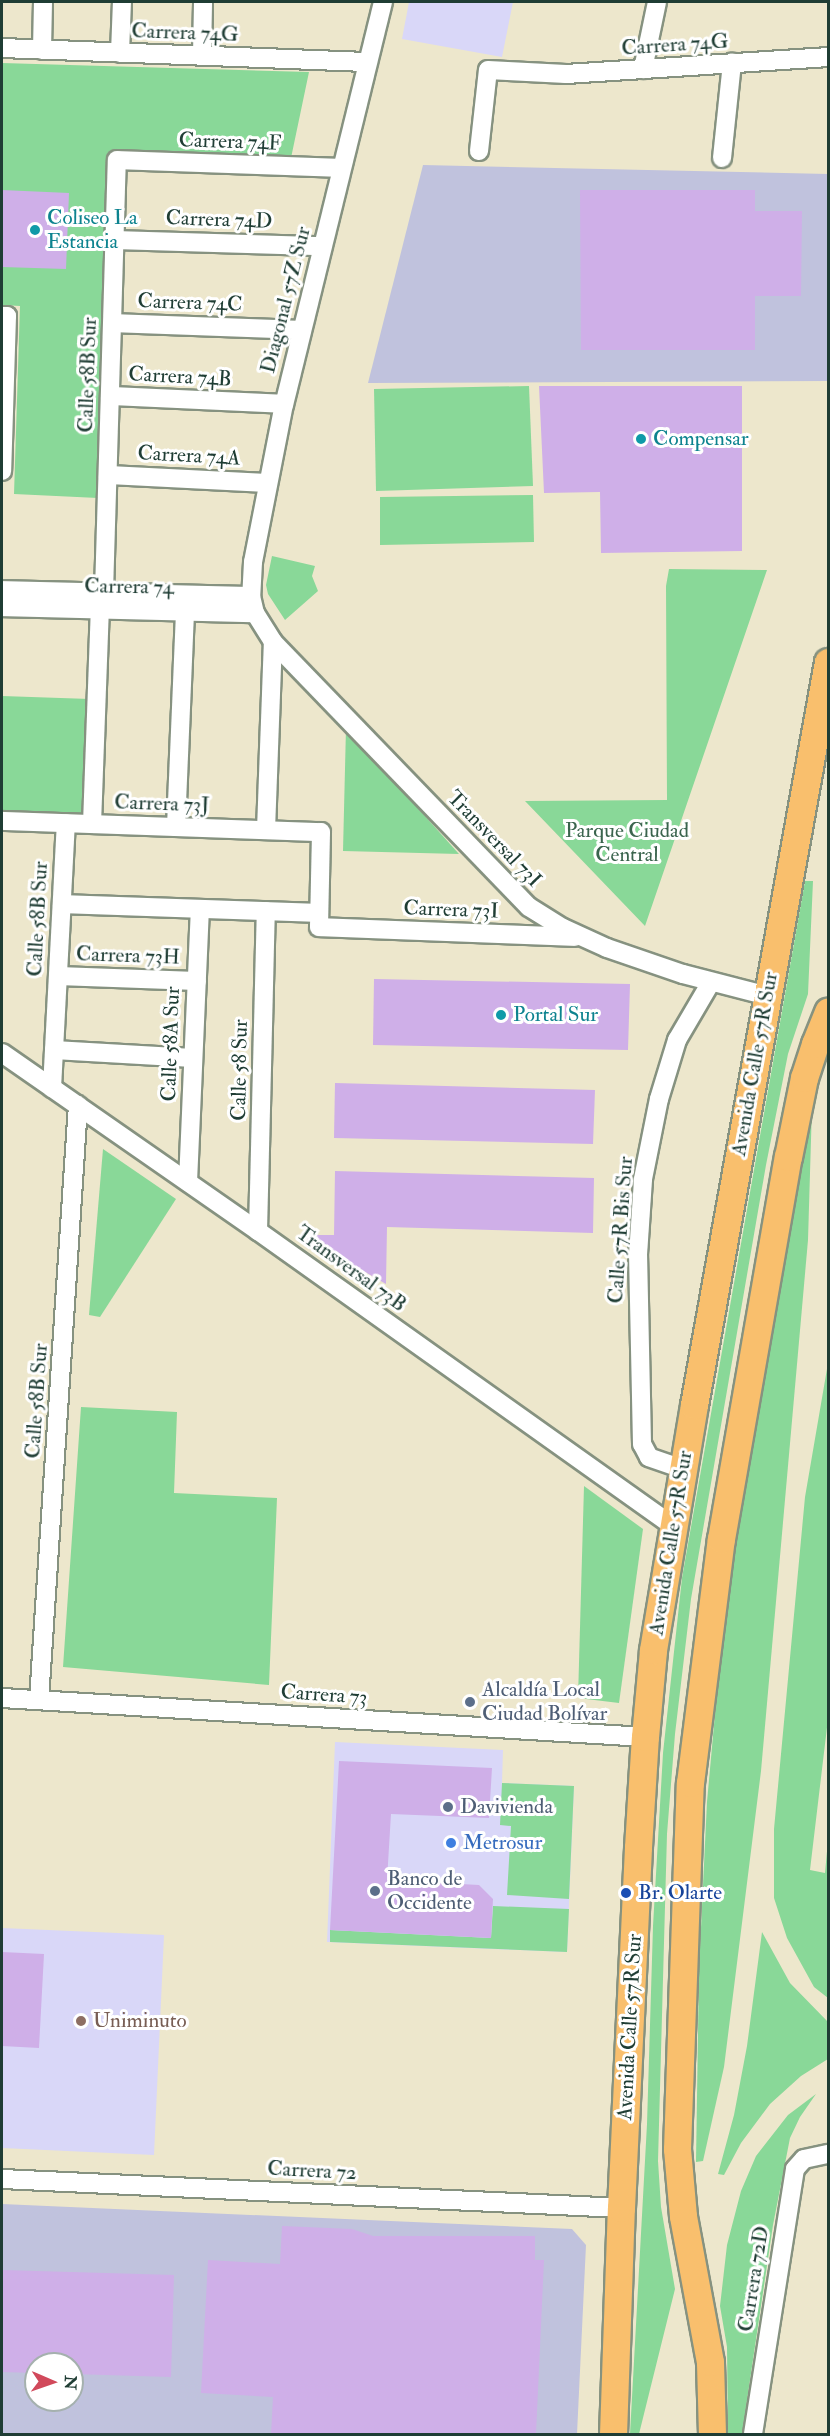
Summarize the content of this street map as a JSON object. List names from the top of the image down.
{
  "streets": {
    "highway": ["Avenida Calle 57R Sur"],
    "street": [
      "Carrera 74G",
      "Carrera 74F",
      "Carrera 74D",
      "Diagonal 57Z Sur",
      "Carrera 74C",
      "Calle 58B Sur",
      "Carrera 74B",
      "Carrera 74A",
      "Carrera 74",
      "Carrera 73J",
      "Transversal 73I",
      "Carrera 73I",
      "Carrera 73H",
      "Calle 58A Sur",
      "Calle 58 Sur",
      "Calle 57R Bis Sur",
      "Transversal 73B",
      "Carrera 73",
      "Carrera 72",
      "Carrera 72D"
    ]
  },
  "crossings": [
    ["Carrera 74G", "Diagonal 57Z Sur"],
    ["Carrera 74F", "Diagonal 57Z Sur"],
    ["Carrera 74F", "Calle 58B Sur"],
    ["Carrera 74D", "Diagonal 57Z Sur"],
    ["Carrera 74D", "Calle 58B Sur"],
    ["Diagonal 57Z Sur", "Carrera 74C"],
    ["Diagonal 57Z Sur", "Carrera 74B"],
    ["Diagonal 57Z Sur", "Carrera 74A"],
    ["Diagonal 57Z Sur", "Carrera 74"],
    ["Diagonal 57Z Sur", "Transversal 73I"],
    ["Carrera 74C", "Calle 58B Sur"],
    ["Calle 58B Sur", "Carrera 74B"],
    ["Calle 58B Sur", "Carrera 74A"],
    ["Calle 58B Sur", "Carrera 74"],
    ["Calle 58B Sur", "Carrera 73J"],
    ["Calle 58B Sur", "Carrera 73I"],
    ["Calle 58B Sur", "Carrera 73H"],
    ["Calle 58B Sur", "Transversal 73B"],
    ["Calle 58B Sur", "Carrera 73"],
    ["Carrera 74", "Transversal 73I"],
    ["Carrera 73J", "Carrera 73I"],
    ["Transversal 73I", "Carrera 73I"],
    ["Transversal 73I", "Avenida Calle 57R Sur"],
    ["Transversal 73I", "Calle 57R Bis Sur"],
    ["Carrera 73I", "Calle 58A Sur"],
    ["Carrera 73I", "Calle 58 Sur"],
    ["Carrera 73H", "Calle 58A Sur"],
    ["Calle 58A Sur", "Transversal 73B"],
    ["Avenida Calle 57R Sur", "Calle 57R Bis Sur"],
    ["Avenida Calle 57R Sur", "Transversal 73B"],
    ["Avenida Calle 57R Sur", "Carrera 73"],
    ["Avenida Calle 57R Sur", "Carrera 72"],
    ["Calle 58 Sur", "Transversal 73B"]
  ],
  "parks": ["Parque Ciudad Central"],
  "places": [
    "Coliseo La Estancia",
    "Compensar",
    "Portal Sur",
    "Alcaldía Local Ciudad Bolívar",
    "Davivienda",
    "Metrosur",
    "Banco de Occidente",
    "Br. Olarte",
    "Uniminuto"
  ],
  "north": "right"
}
